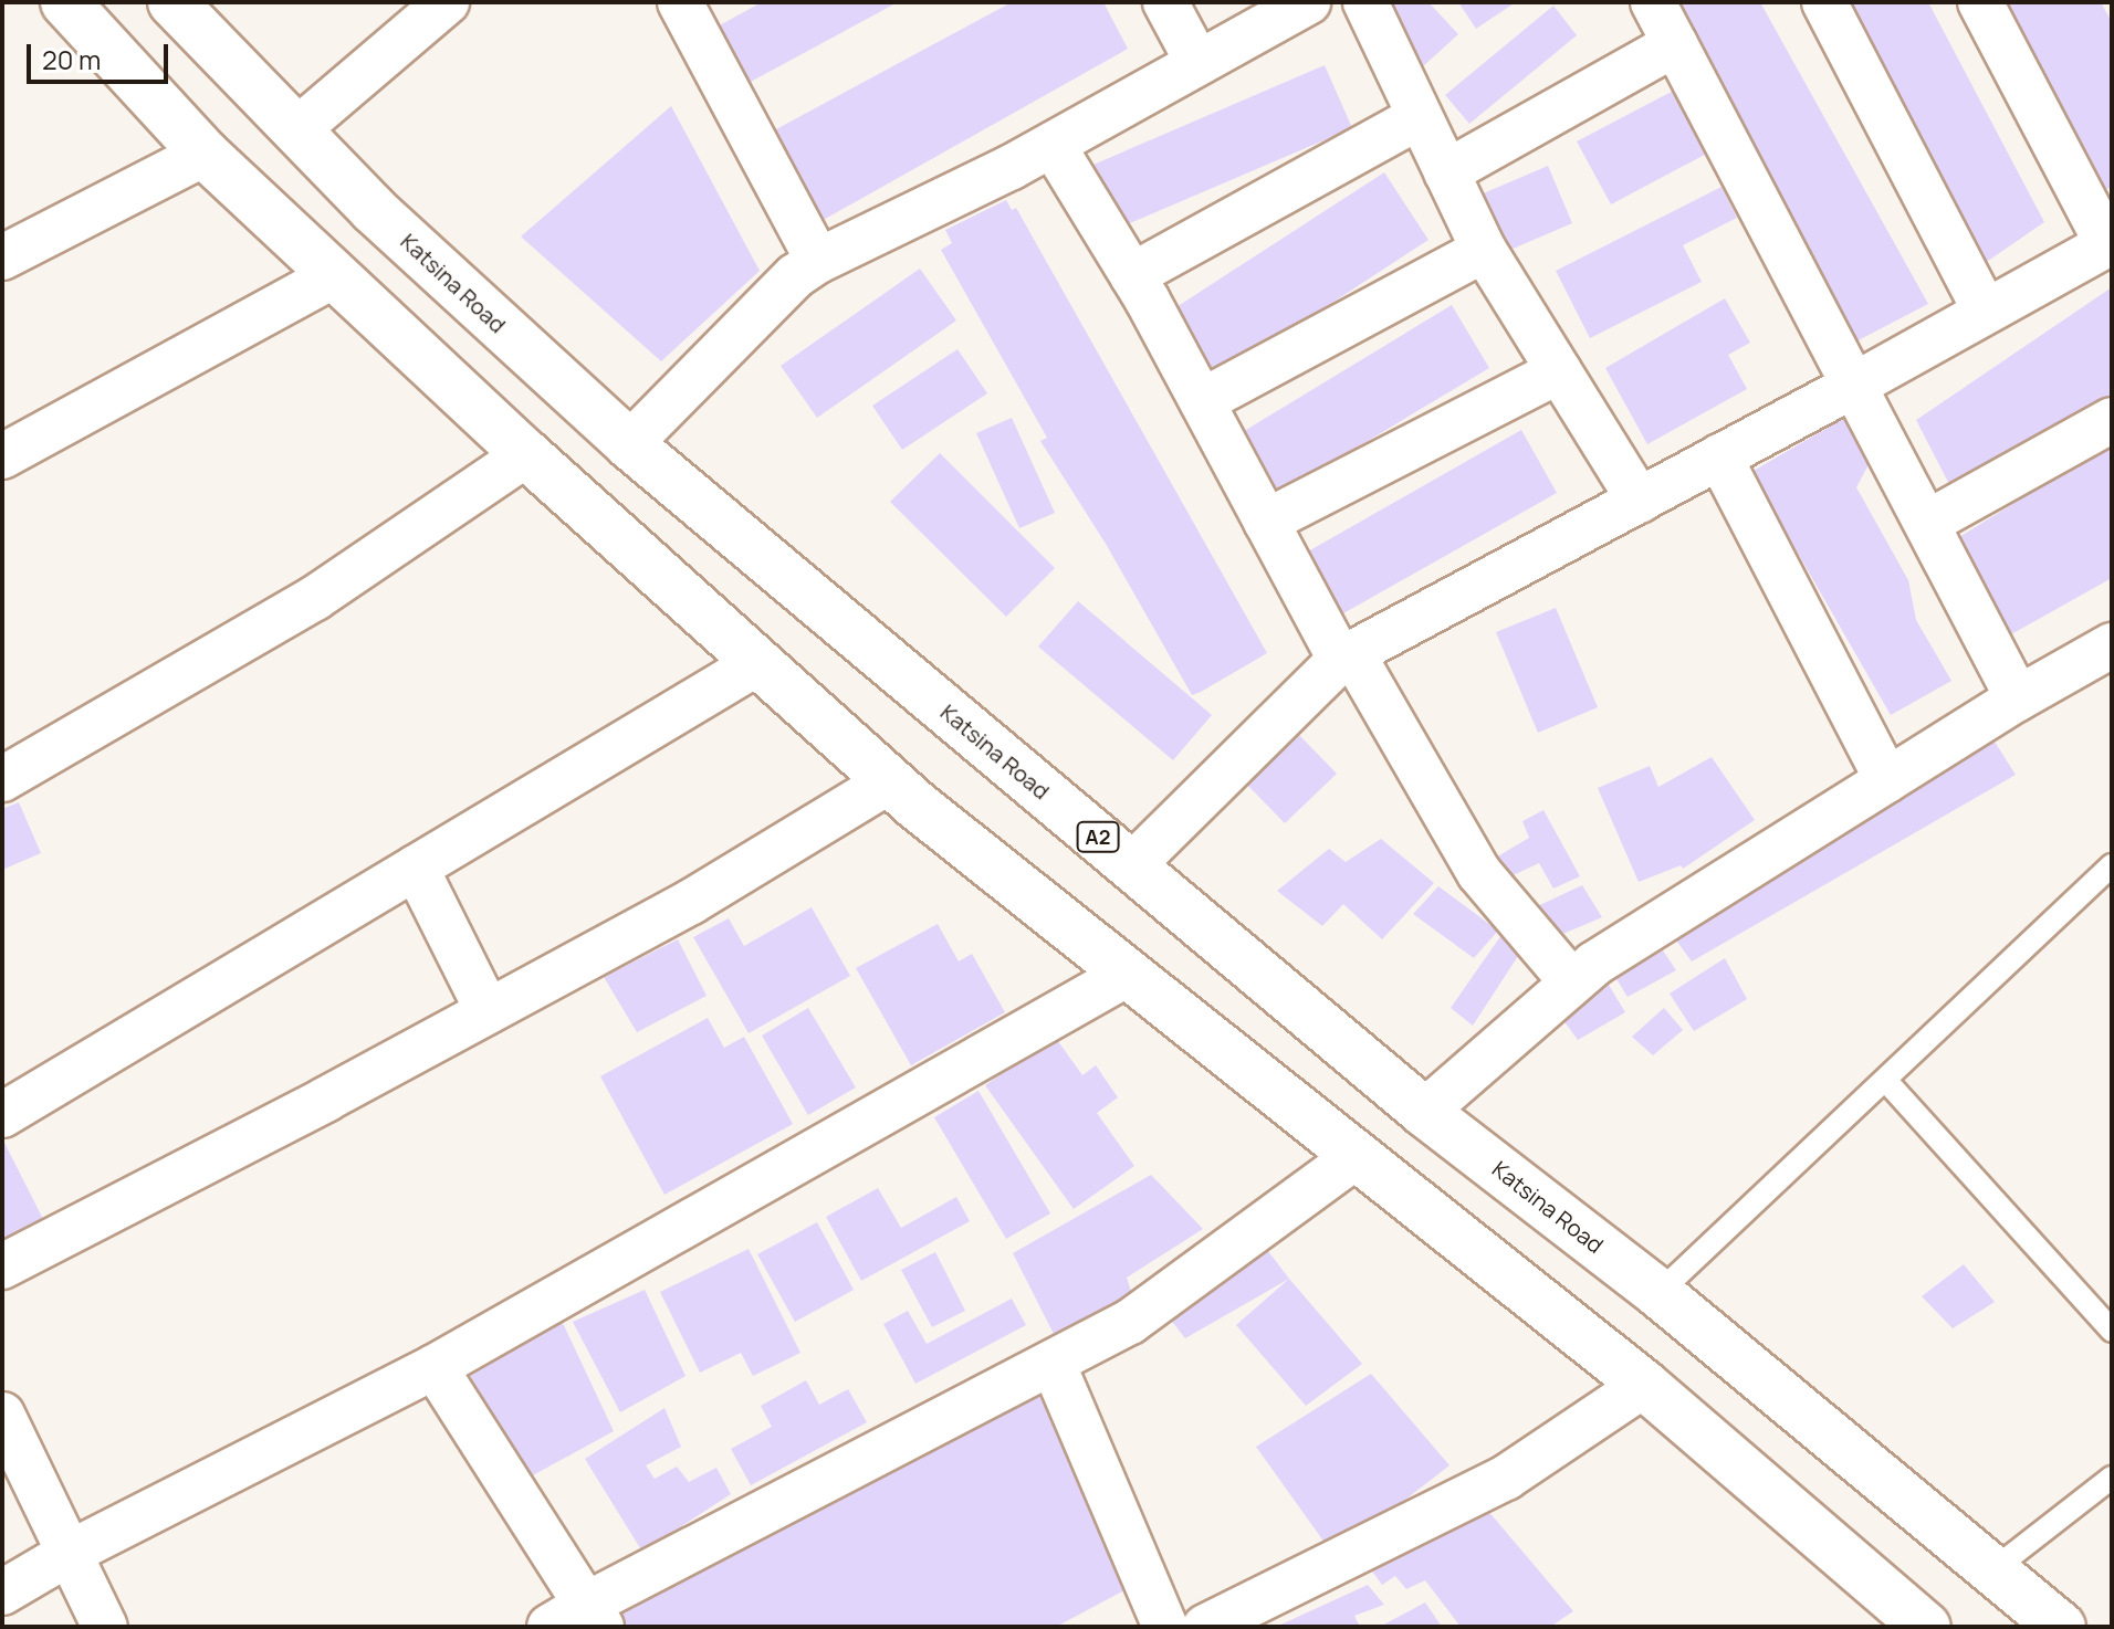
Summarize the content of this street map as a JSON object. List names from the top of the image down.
{
  "streets": {
    "highway": ["Katsina Road", "A2"]
  },
  "scale_bar": "20 m"
}
